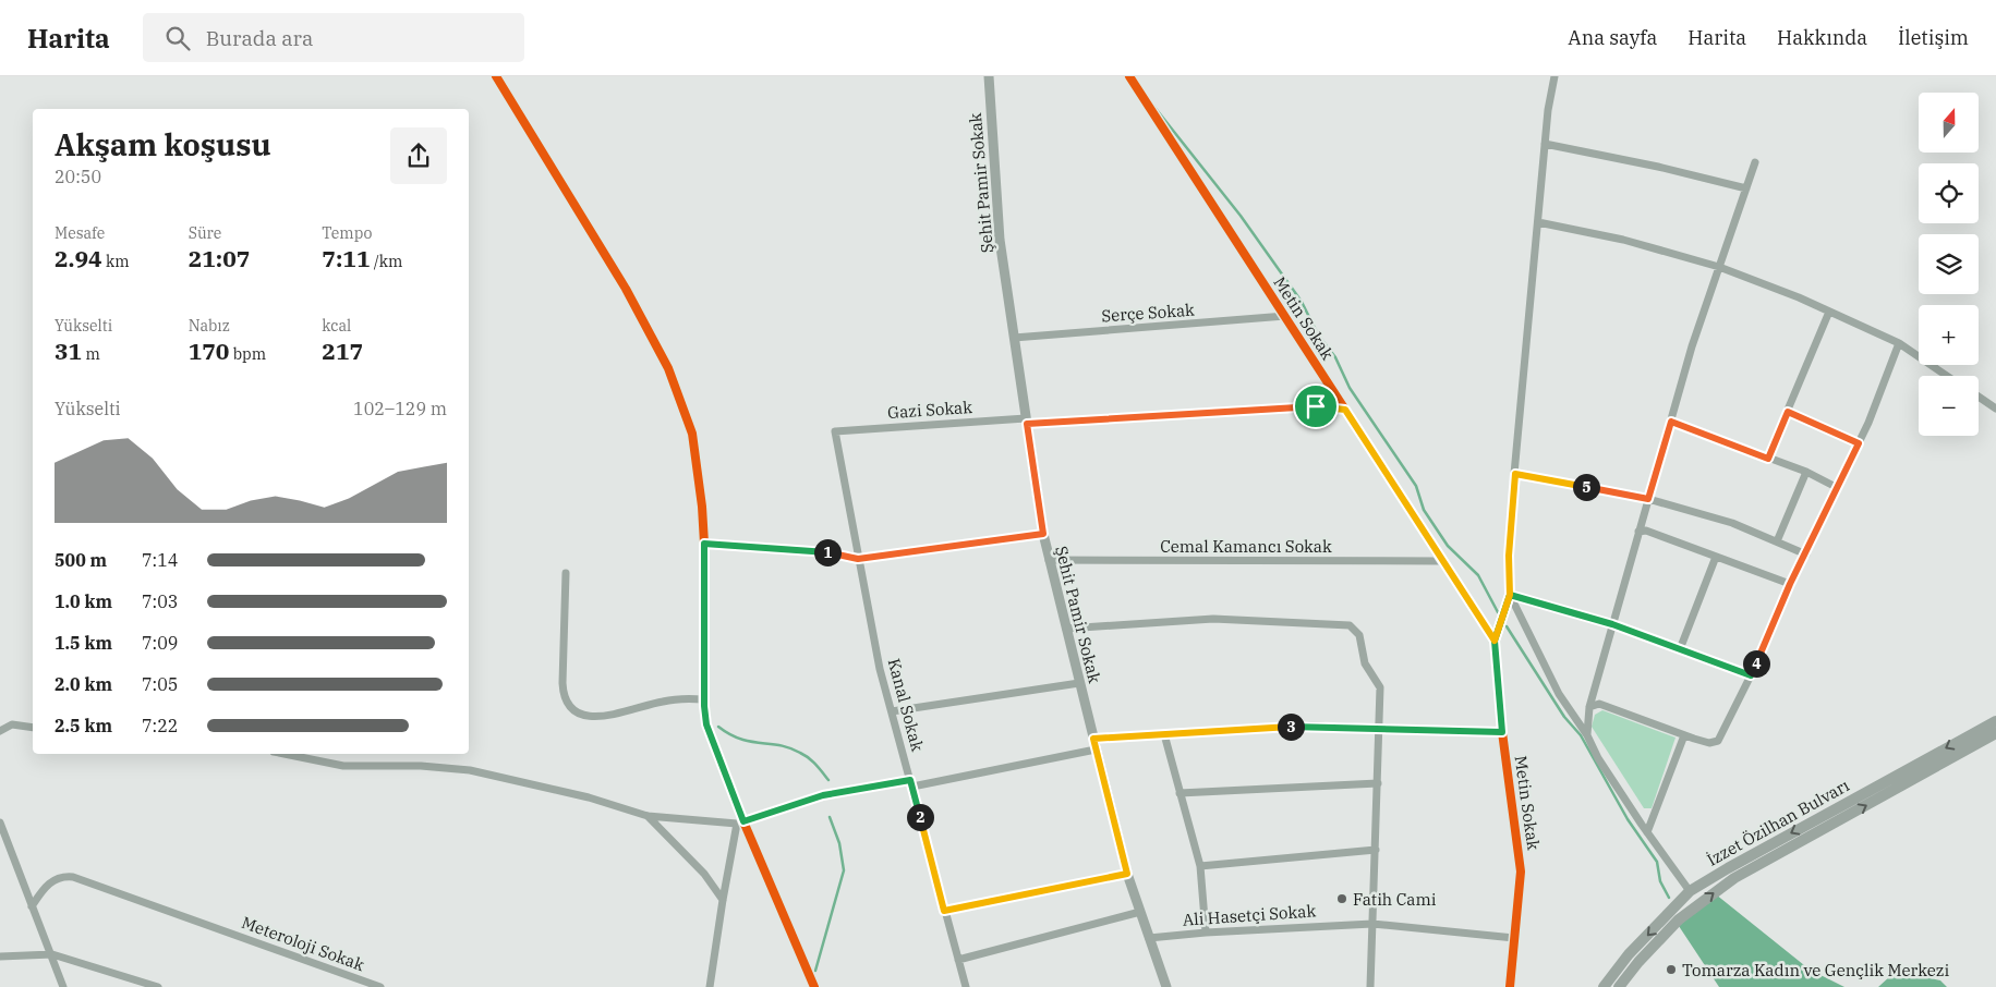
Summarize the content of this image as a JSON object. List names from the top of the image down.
{
  "streets": {
    "main road": ["İzzet Özilhan Bulvarı"],
    "street": [
      "Şehit Pamir Sokak",
      "Serçe Sokak",
      "Metin Sokak",
      "Gazi Sokak",
      "Cemal Kamancı Sokak",
      "Kanal Sokak",
      "Ali Hasetçi Sokak",
      "Meteroloji Sokak"
    ]
  },
  "crossings": [
    ["Şehit Pamir Sokak", "Serçe Sokak"],
    ["Şehit Pamir Sokak", "Gazi Sokak"],
    ["Şehit Pamir Sokak", "Cemal Kamancı Sokak"],
    ["Şehit Pamir Sokak", "Ali Hasetçi Sokak"],
    ["Serçe Sokak", "Metin Sokak"],
    ["Metin Sokak", "Gazi Sokak"],
    ["Metin Sokak", "Cemal Kamancı Sokak"],
    ["Metin Sokak", "Ali Hasetçi Sokak"],
    ["Gazi Sokak", "Kanal Sokak"]
  ],
  "places": ["Fatih Cami", "Tomarza Kadın ve Gençlik Merkezi"],
  "north": "top",
  "page": {
    "header": "Harita",
    "search": "Burada ara",
    "nav": [
      "Ana sayfa",
      "Harita",
      "Hakkında",
      "İletişim"
    ],
    "map_buttons": ["+", "−"],
    "heading": ["Akşam koşusu", "20:50"],
    "stats": [
      ["Mesafe", "2.94 km"],
      ["Süre", "21:07"],
      ["Tempo", "7:11 /km"],
      ["Yükselti", "31 m"],
      ["Nabız", "170 bpm"],
      ["kcal", "217"]
    ],
    "chart": ["Yükselti", "102–129 m"],
    "pins": [
      "5",
      "1",
      "4",
      "3",
      "2"
    ],
    "list": [
      {
        "name": "500 m",
        "note": "7:14"
      },
      {
        "name": "1.0 km",
        "note": "7:03"
      },
      {
        "name": "1.5 km",
        "note": "7:09"
      },
      {
        "name": "2.0 km",
        "note": "7:05"
      },
      {
        "name": "2.5 km",
        "note": "7:22"
      }
    ]
  }
}
